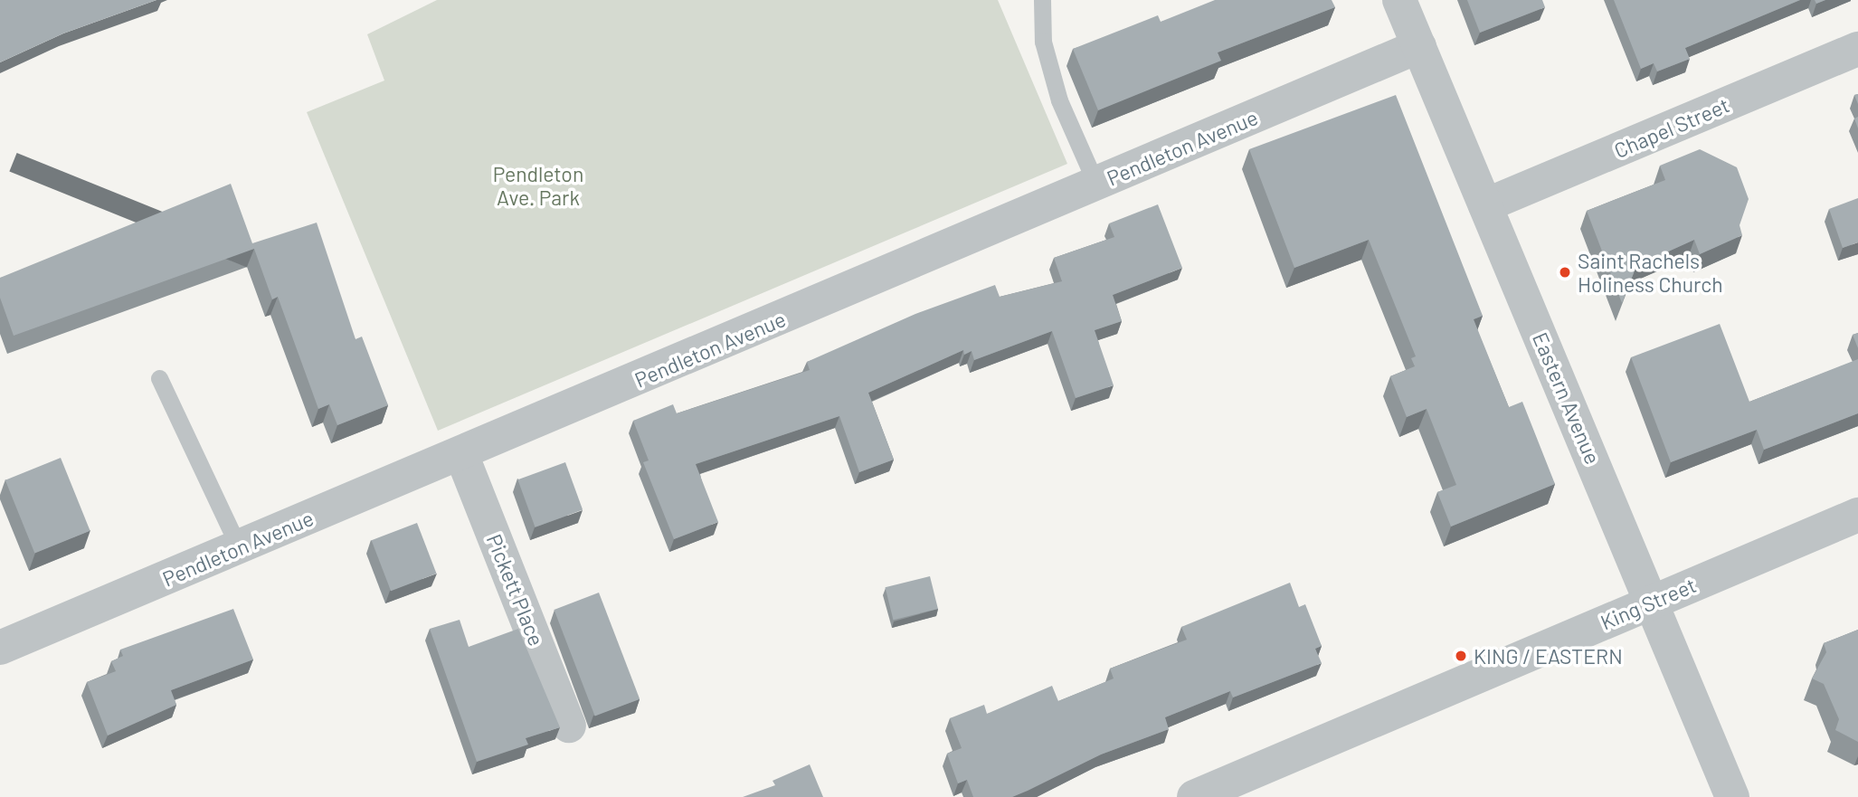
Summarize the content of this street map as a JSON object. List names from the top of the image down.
{
  "streets": {
    "street": [
      "Chapel Street",
      "Pendleton Avenue",
      "Eastern Avenue",
      "Pickett Place",
      "King Street"
    ]
  },
  "crossings": [
    ["Chapel Street", "Eastern Avenue"],
    ["Pendleton Avenue", "Eastern Avenue"],
    ["Pendleton Avenue", "Pickett Place"],
    ["Eastern Avenue", "King Street"]
  ],
  "parks": ["Pendleton Ave. Park"],
  "places": ["Saint Rachels Holiness Church", "KING / EASTERN"]
}
